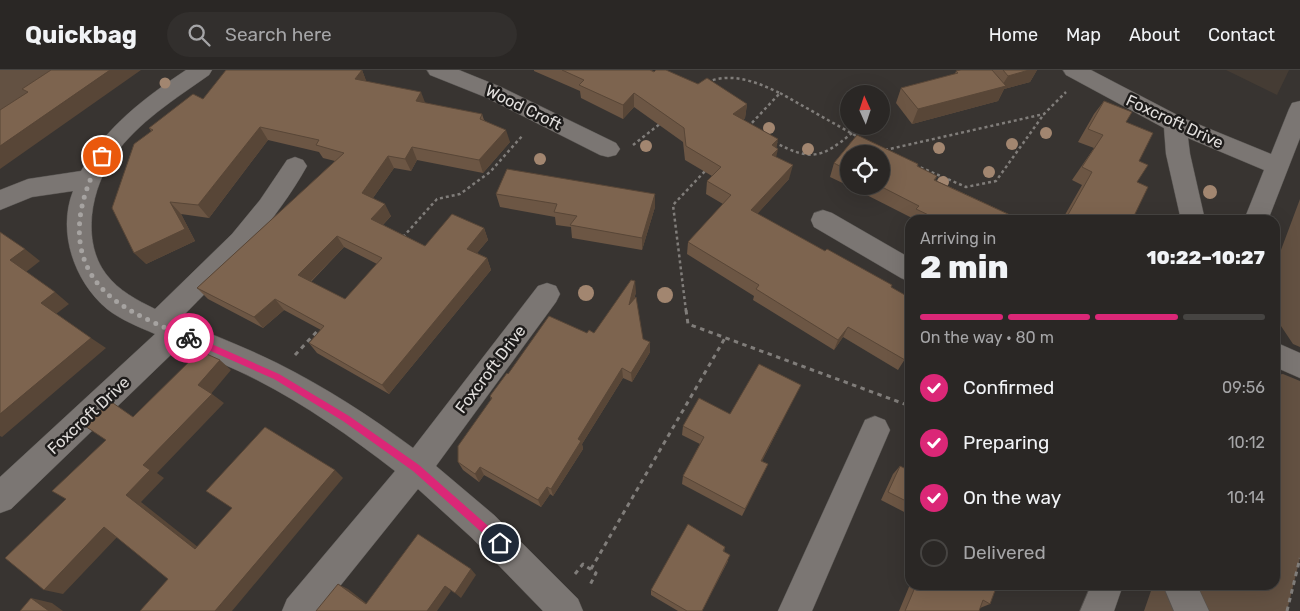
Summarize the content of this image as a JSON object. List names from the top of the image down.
{
  "streets": {
    "street": ["Wood Croft", "Foxcroft Drive"]
  },
  "north": "top",
  "page": {
    "header": "Quickbag",
    "search": "Search here",
    "nav": [
      "Home",
      "Map",
      "About",
      "Contact"
    ],
    "heading": ["2 min", "Arriving in", "10:22–10:27"],
    "bar": "On the way · 80 m",
    "list": [
      ["Confirmed", "09:56"],
      ["Preparing", "10:12"],
      ["On the way", "10:14"],
      "Delivered"
    ]
  }
}
